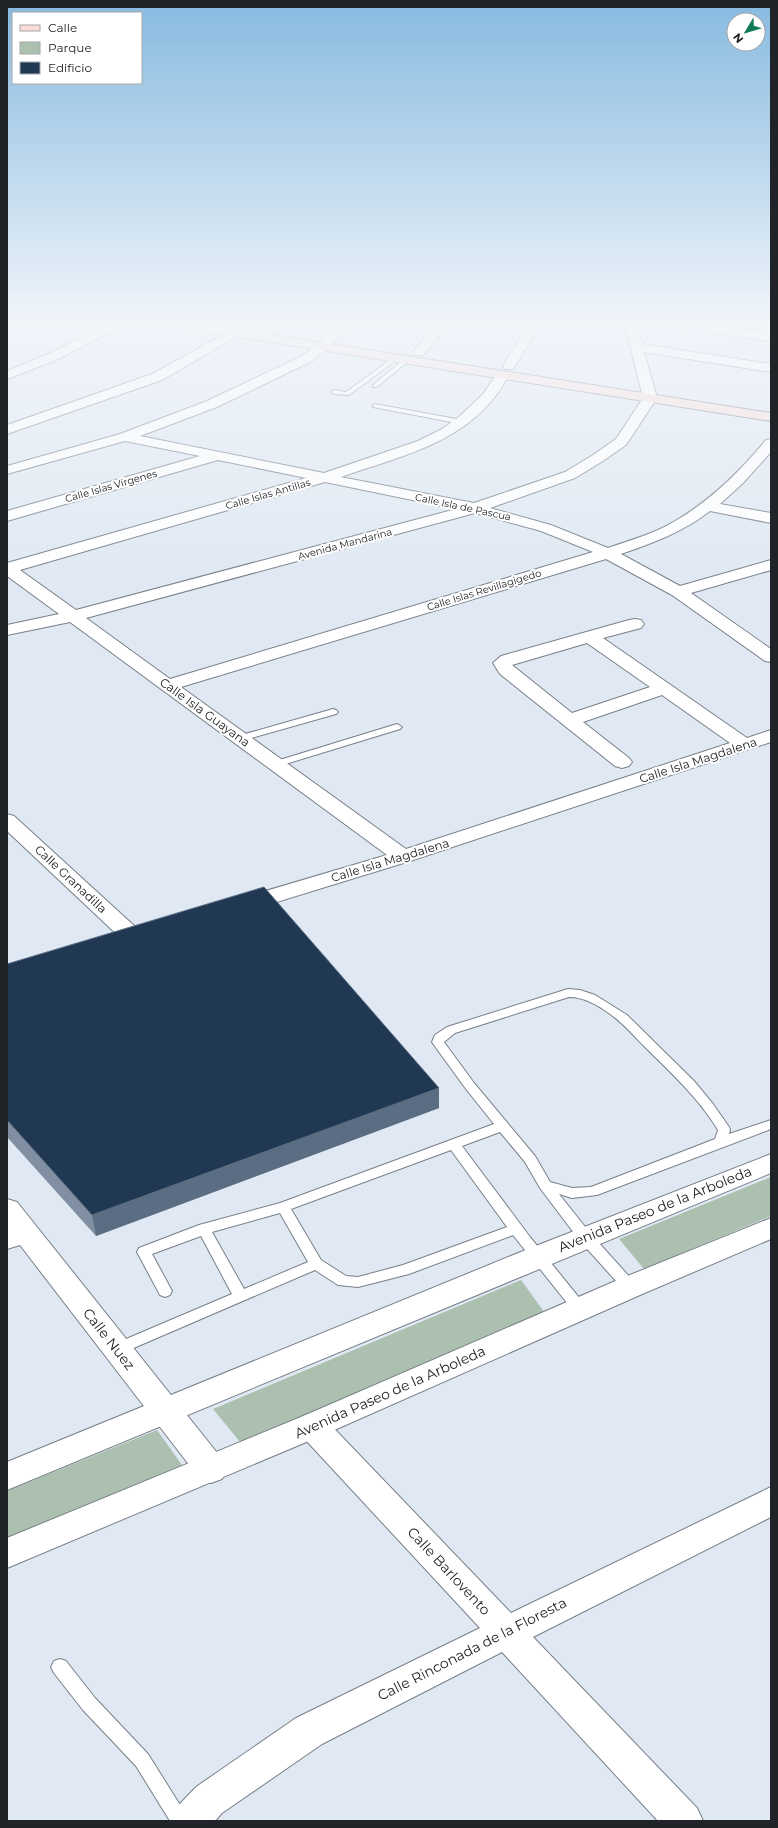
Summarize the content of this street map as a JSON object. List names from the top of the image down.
{
  "streets": {
    "street": [
      "Calle Islas Vírgenes",
      "Calle Islas Antillas",
      "Calle Isla de Pascua",
      "Avenida Mandarina",
      "Calle Islas Revillagigedo",
      "Calle Isla Guayana",
      "Calle Isla Magdalena",
      "Calle Granadilla",
      "Avenida Paseo de la Arboleda",
      "Calle Nuez",
      "Calle Barlovento",
      "Calle Rinconada de la Floresta"
    ]
  },
  "crossings": [
    ["Calle Islas Vírgenes", "Calle Isla de Pascua"],
    ["Calle Islas Antillas", "Calle Isla de Pascua"],
    ["Calle Islas Antillas", "Calle Isla Guayana"],
    ["Calle Isla de Pascua", "Avenida Mandarina"],
    ["Calle Isla de Pascua", "Calle Islas Revillagigedo"],
    ["Avenida Mandarina", "Calle Isla Guayana"],
    ["Calle Islas Revillagigedo", "Calle Isla Guayana"],
    ["Calle Isla Guayana", "Calle Isla Magdalena"],
    ["Avenida Paseo de la Arboleda", "Calle Nuez"],
    ["Avenida Paseo de la Arboleda", "Calle Barlovento"],
    ["Calle Barlovento", "Calle Rinconada de la Floresta"]
  ],
  "legend": ["Calle", "Parque", "Edificio"],
  "north": "bottom left"
}
